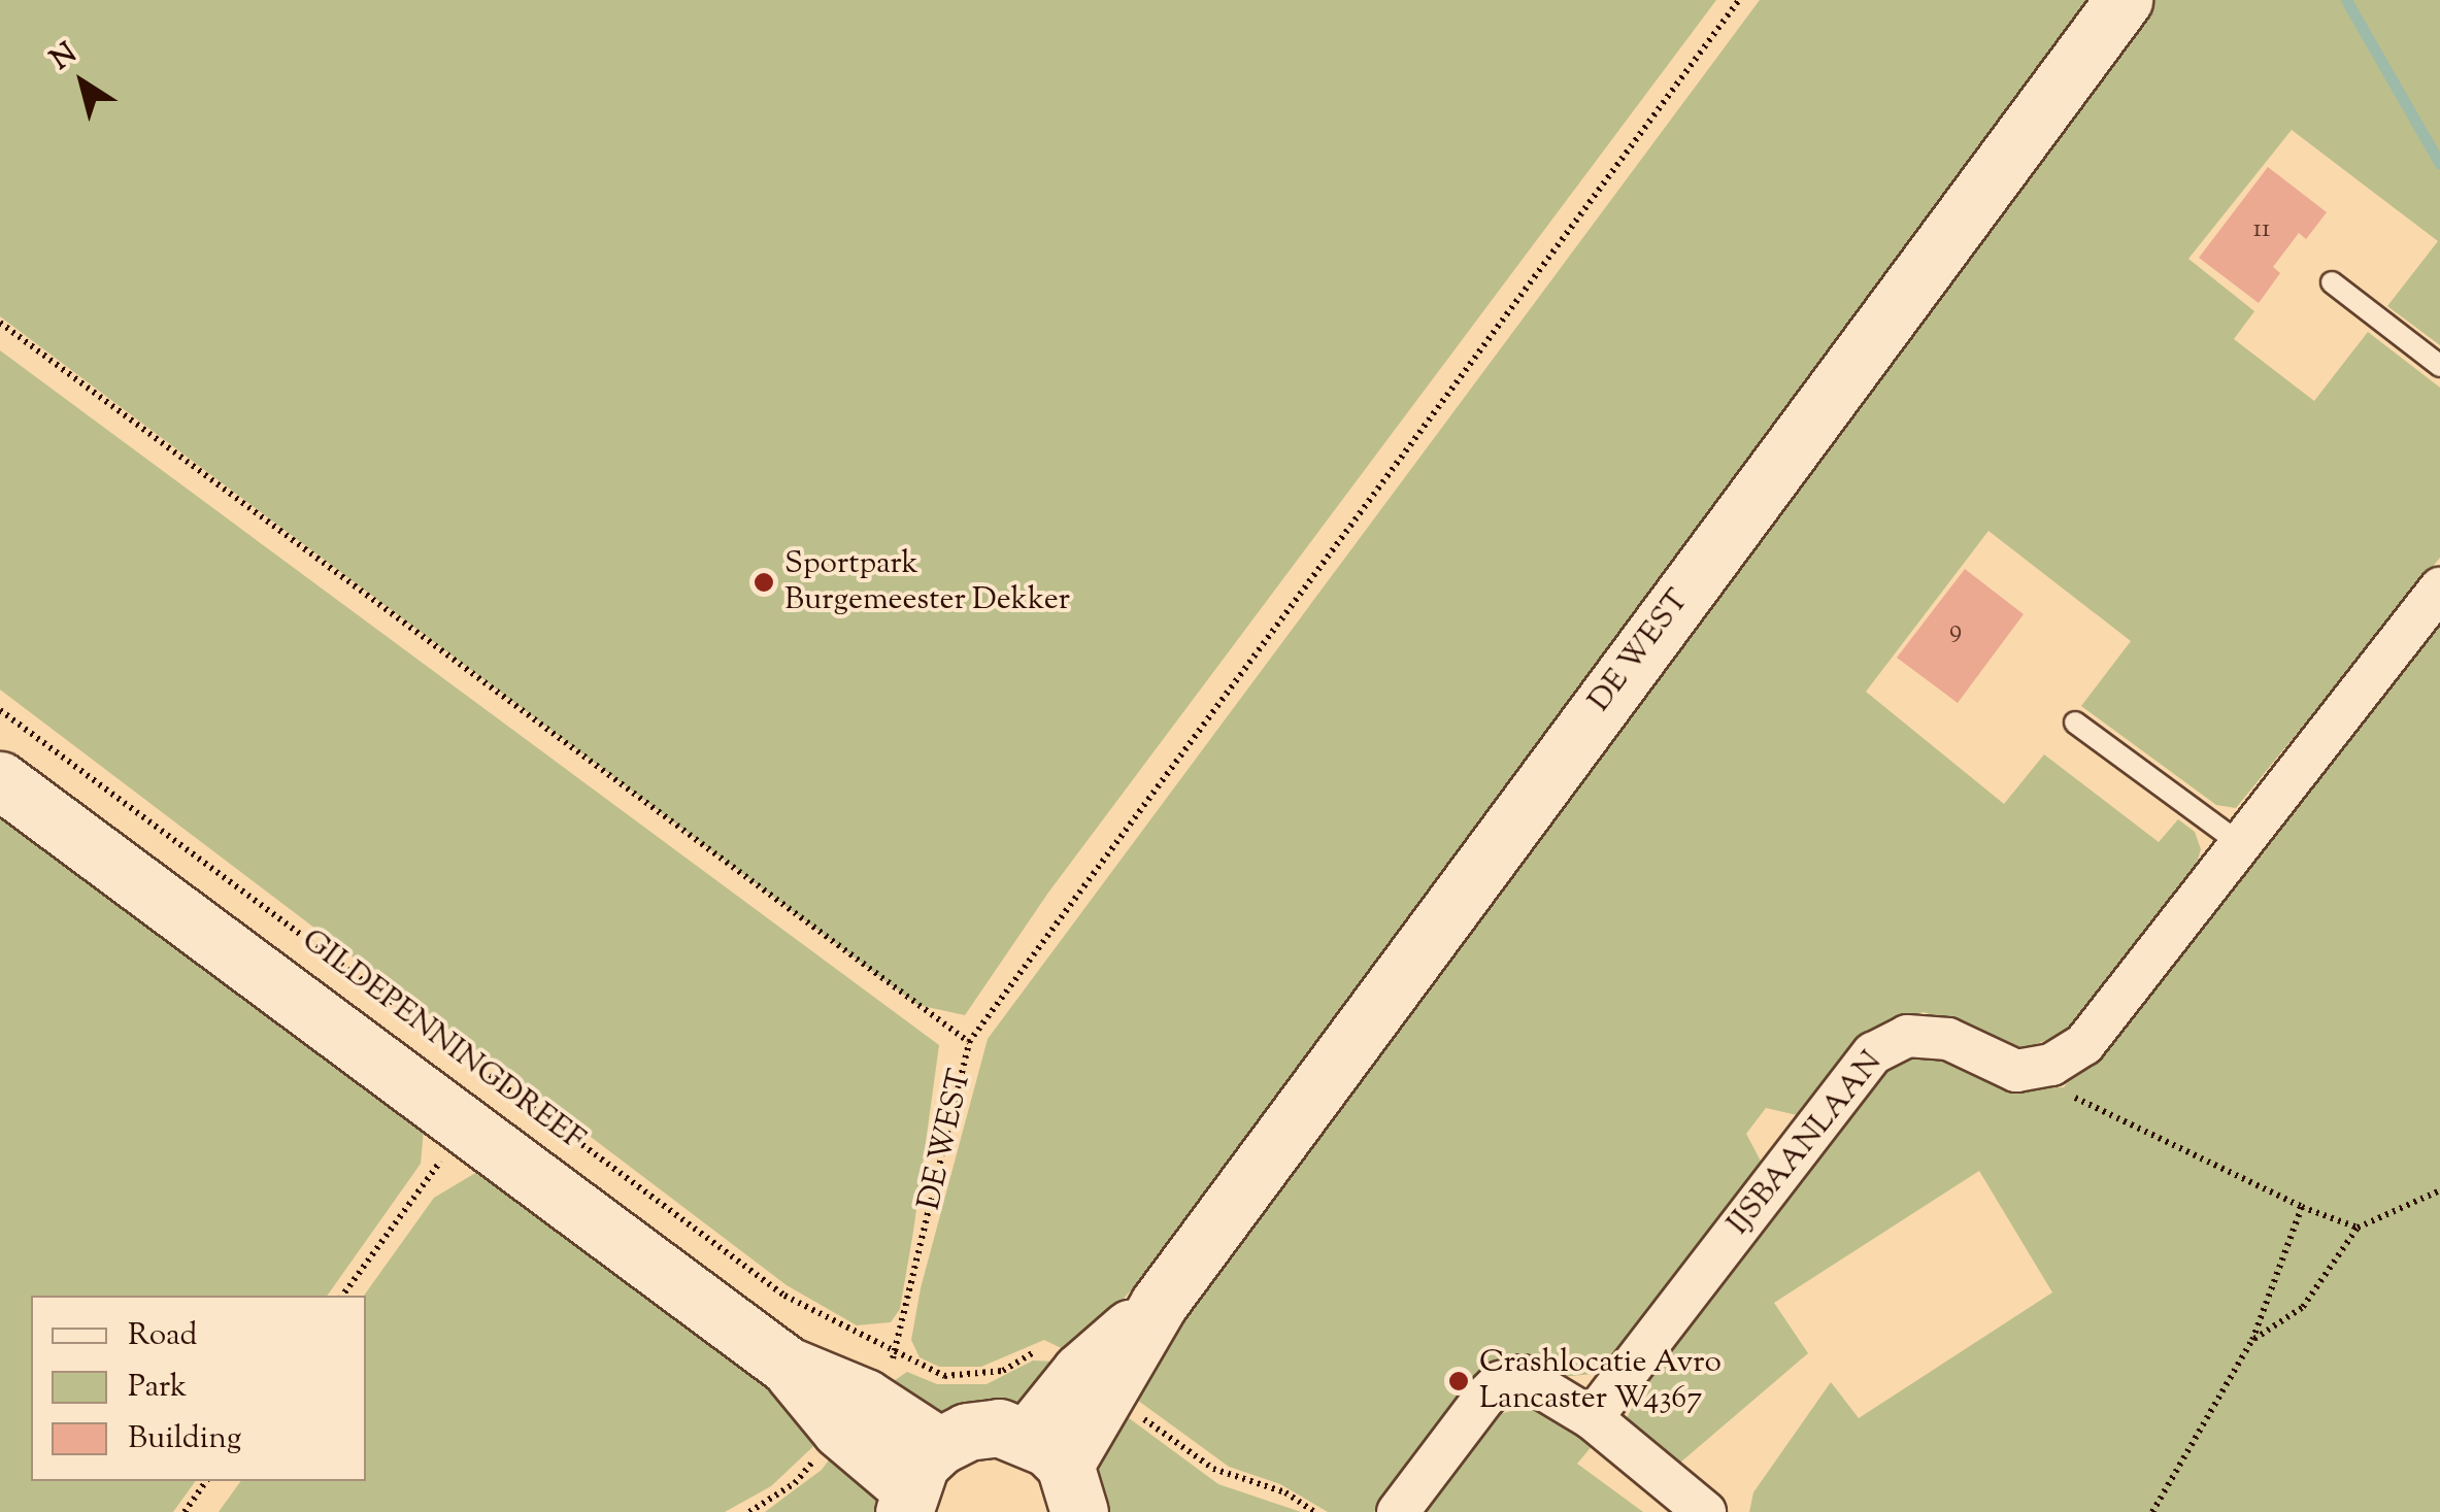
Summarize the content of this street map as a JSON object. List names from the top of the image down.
{
  "streets": {
    "main road": ["DE WEST", "GILDEPENNINGDREEF"],
    "street": ["IJSBAANLAAN"]
  },
  "crossings": [
    ["DE WEST", "GILDEPENNINGDREEF"]
  ],
  "places": ["Sportpark Burgemeester Dekker", "Crashlocatie Avro Lancaster W4367"],
  "house_numbers": ["11", "9"],
  "legend": ["Road", "Park", "Building"],
  "north": "top left"
}
